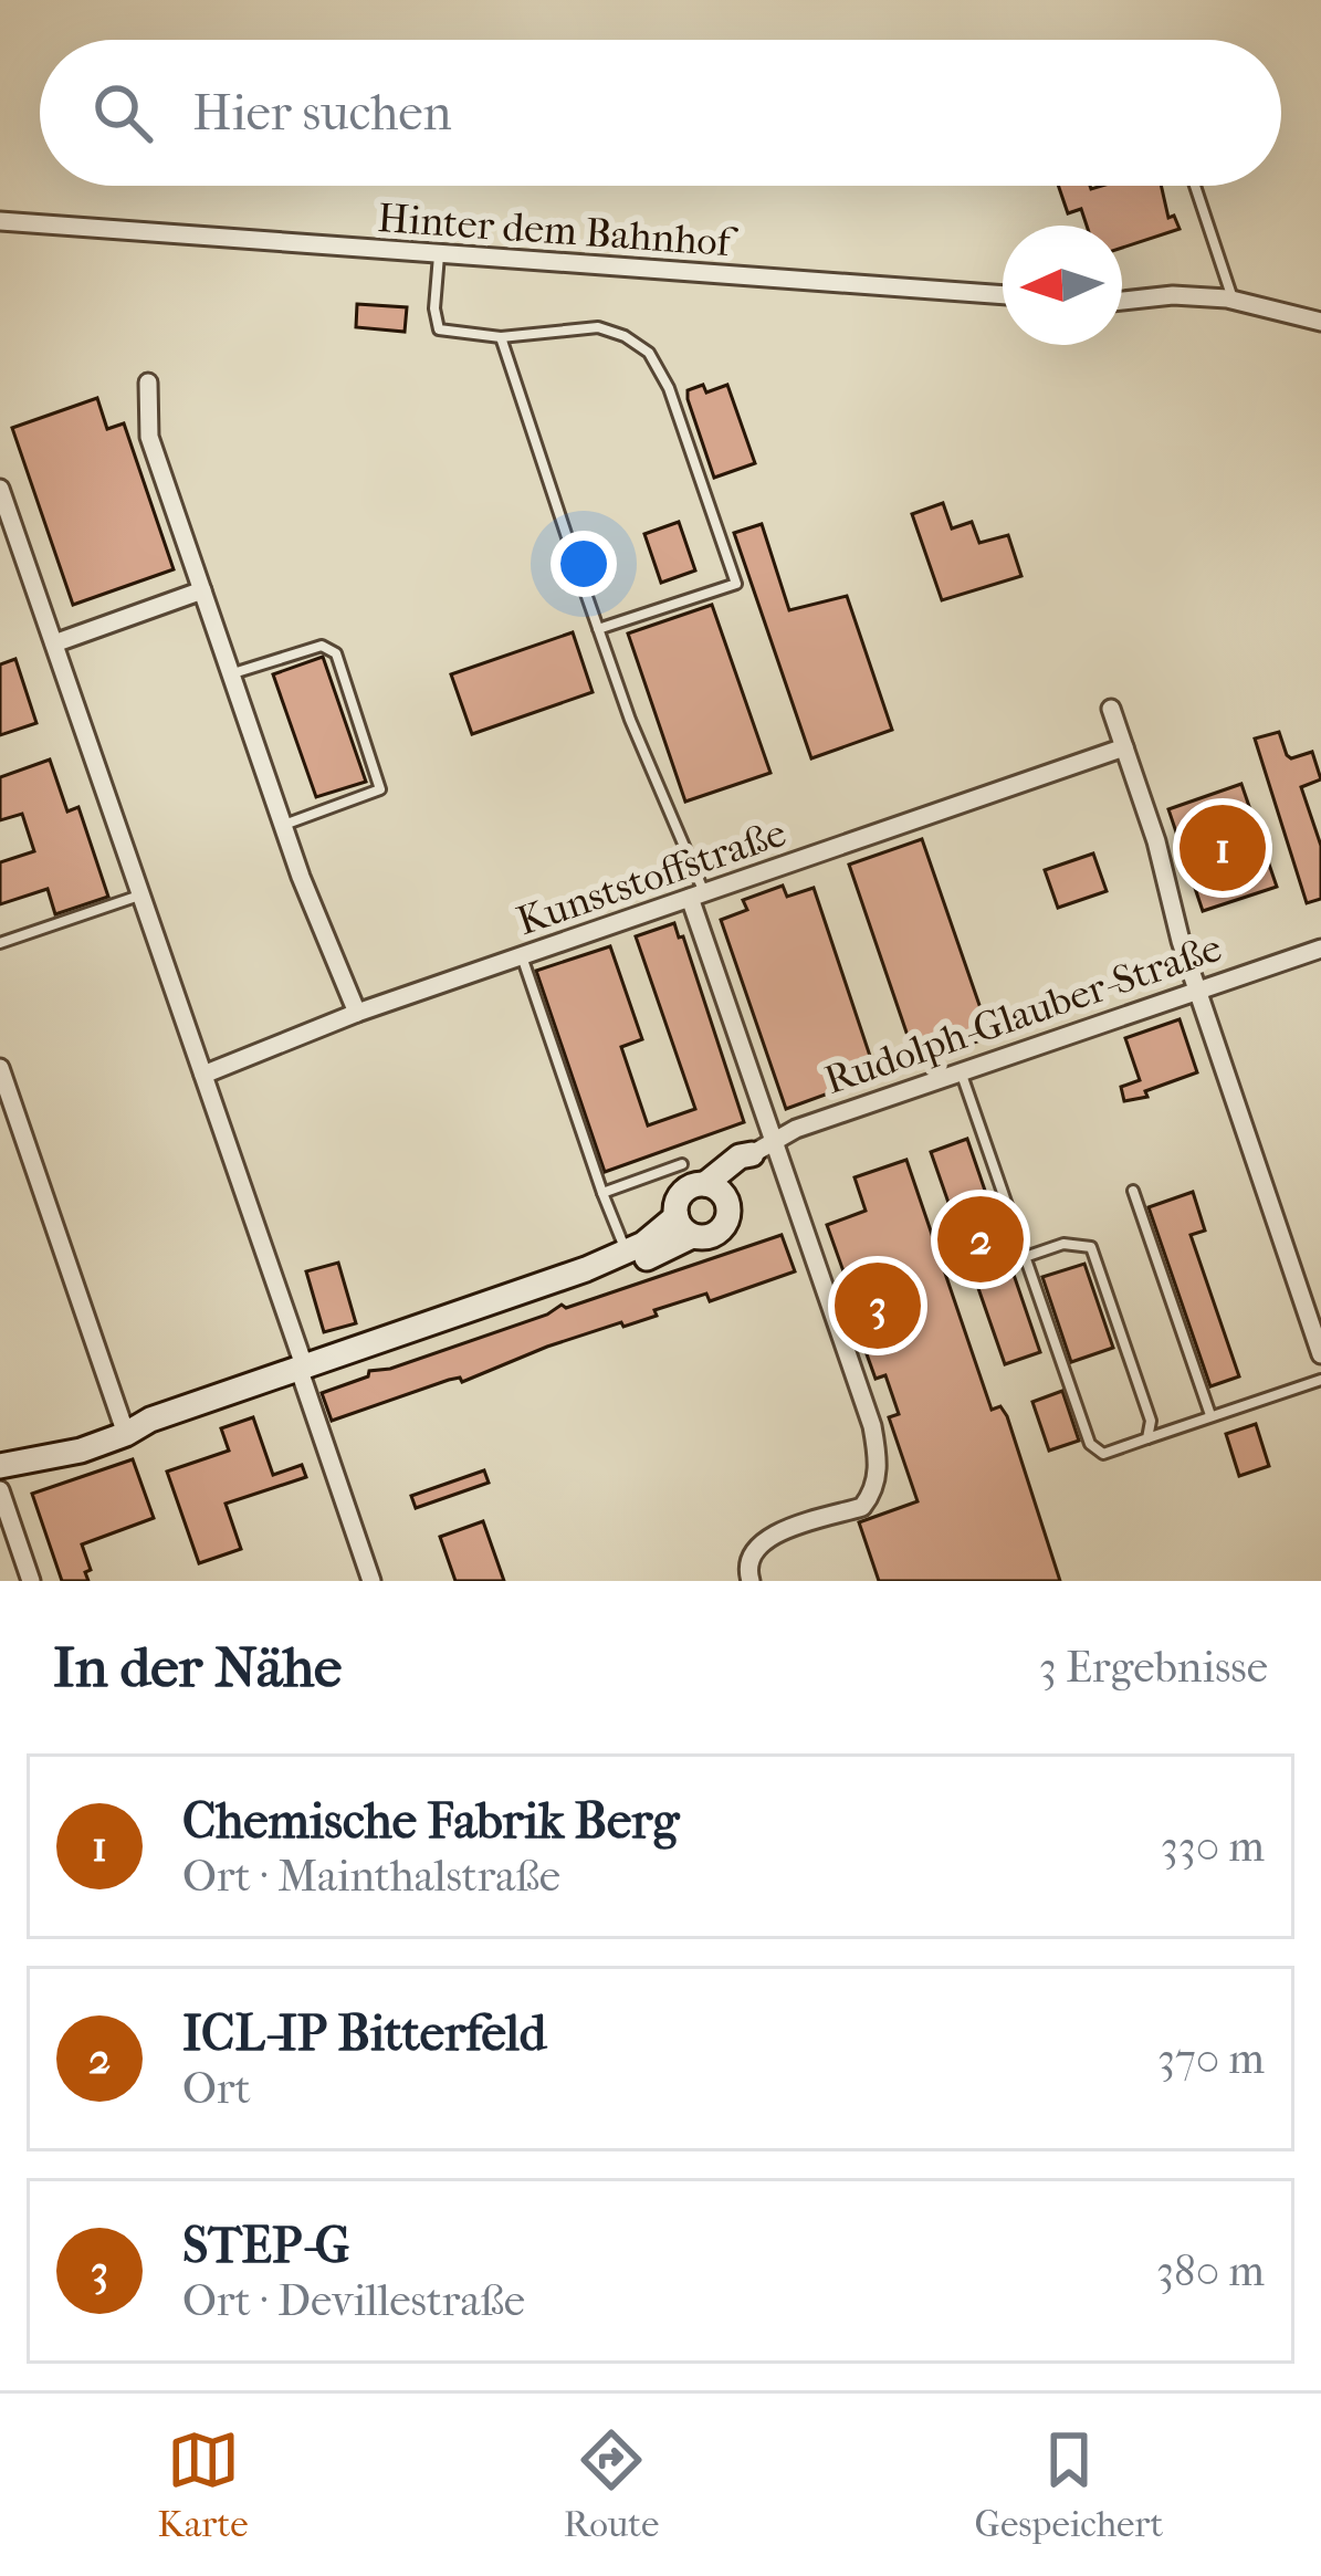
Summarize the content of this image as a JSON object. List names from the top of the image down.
{
  "streets": {
    "street": ["Hinter dem Bahnhof", "Kunststoffstraße", "Rudolph-Glauber-Straße"]
  },
  "north": "left",
  "page": {
    "search": "Hier suchen",
    "pins": ["1", "2", "3"],
    "heading": ["In der Nähe", "3 Ergebnisse"],
    "list": [
      {
        "mark": "1",
        "name": "Chemische Fabrik Berg",
        "note": "Ort · Mainthalstraße",
        "value": "330 m"
      },
      {
        "mark": "2",
        "name": "ICL-IP Bitterfeld",
        "note": "Ort",
        "value": "370 m"
      },
      {
        "mark": "3",
        "name": "STEP-G",
        "note": "Ort · Devillestraße",
        "value": "380 m"
      }
    ],
    "nav": ["Karte", "Route", "Gespeichert"]
  }
}
